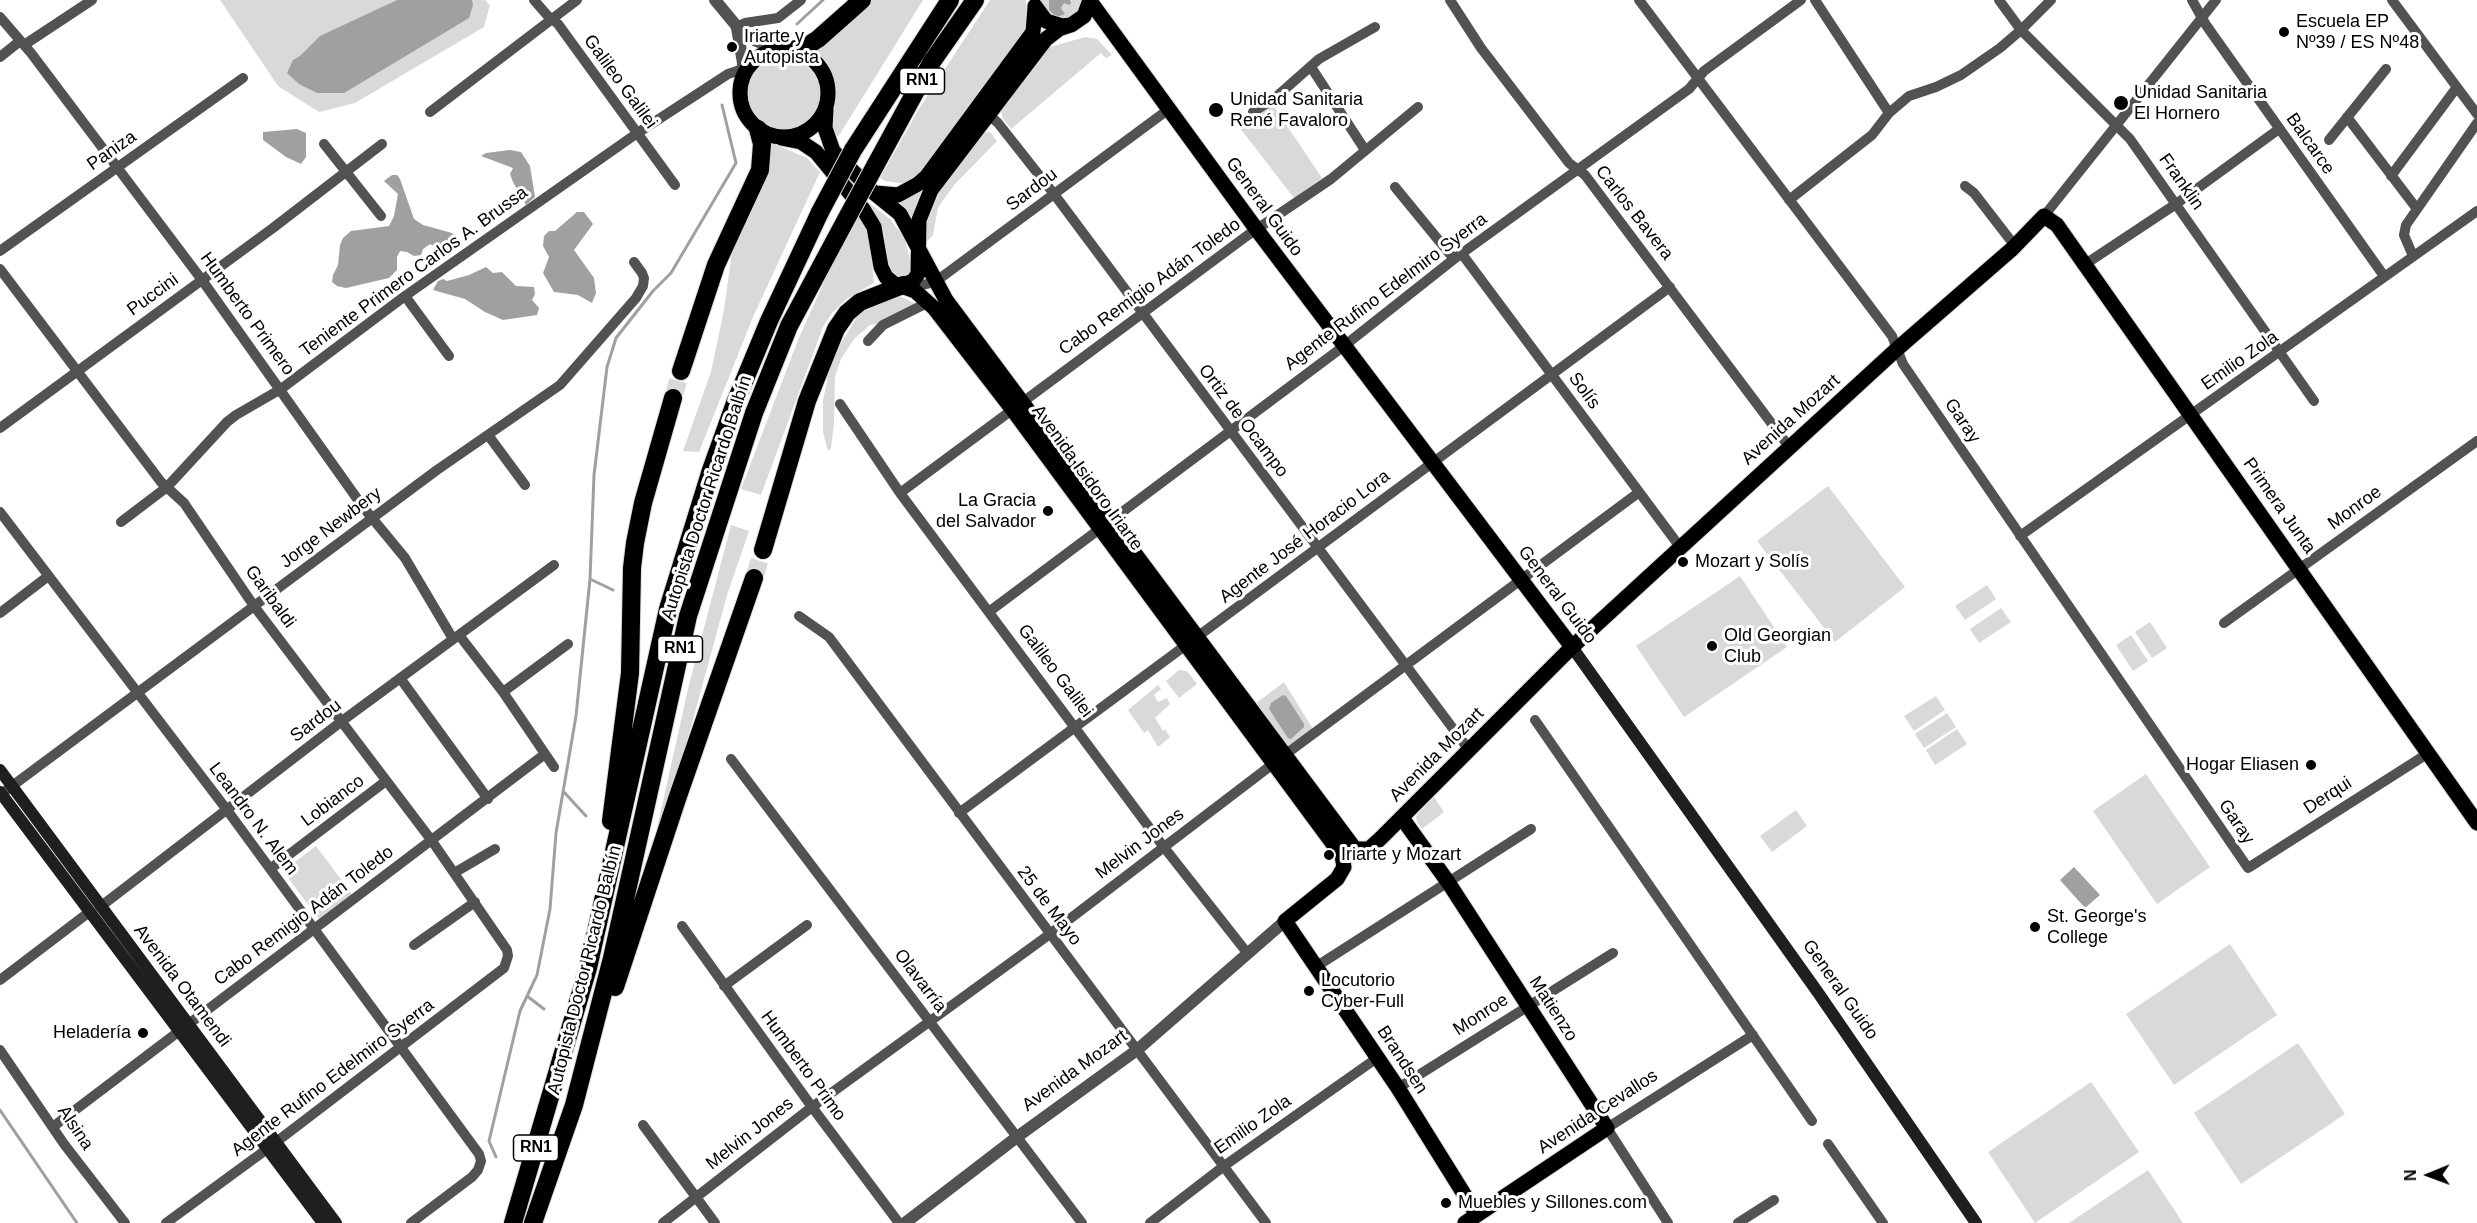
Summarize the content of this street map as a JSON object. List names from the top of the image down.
{
  "streets": {
    "highway": ["RN1", "Autopista Doctor Ricardo Balbín"],
    "main road": [
      "General Guido",
      "Avenida Mozart",
      "Avenida Isidoro Iriarte",
      "Primera Junta",
      "Avenida Otamendi",
      "Matienzo",
      "Brandsen",
      "Avenida Cevallos"
    ],
    "street": [
      "Galileo Galilei",
      "Balcarce",
      "Paniza",
      "Franklin",
      "Sardou",
      "Carlos Bavera",
      "Teniente Primero Carlos A. Brussa",
      "Cabo Remigio Adán Toledo",
      "Agente Rufino Edelmiro Syerra",
      "Puccini",
      "Humberto Primero",
      "Emilio Zola",
      "Solís",
      "Ortiz de Ocampo",
      "Garay",
      "Monroe",
      "Jorge Newbery",
      "Agente José Horacio Lora",
      "Garibaldi",
      "Derqui",
      "Lobianco",
      "Leandro N. Alem",
      "Melvin Jones",
      "25 de Mayo",
      "Olavarría",
      "Humberto Primo",
      "Alsina"
    ]
  },
  "crossings": [
    ["Galileo Galilei", "Teniente Primero Carlos A. Brussa"],
    ["Galileo Galilei", "Cabo Remigio Adán Toledo"],
    ["Galileo Galilei", "Agente Rufino Edelmiro Syerra"],
    ["Galileo Galilei", "Avenida Mozart"],
    ["Galileo Galilei", "Agente José Horacio Lora"],
    ["Galileo Galilei", "Melvin Jones"],
    ["Balcarce", "Emilio Zola"],
    ["Balcarce", "Avenida Mozart"],
    ["Paniza", "Humberto Primero"],
    ["Franklin", "Emilio Zola"],
    ["Franklin", "Avenida Mozart"],
    ["Sardou", "General Guido"],
    ["Sardou", "Humberto Primero"],
    ["Sardou", "Ortiz de Ocampo"],
    ["Sardou", "Avenida Isidoro Iriarte"],
    ["Sardou", "Garibaldi"],
    ["Sardou", "Leandro N. Alem"],
    ["Sardou", "Avenida Otamendi"],
    ["General Guido", "Cabo Remigio Adán Toledo"],
    ["General Guido", "Agente Rufino Edelmiro Syerra"],
    ["General Guido", "Avenida Mozart"],
    ["General Guido", "Agente José Horacio Lora"],
    ["General Guido", "Melvin Jones"],
    ["Carlos Bavera", "Agente Rufino Edelmiro Syerra"],
    ["Carlos Bavera", "Avenida Mozart"],
    ["Carlos Bavera", "Agente José Horacio Lora"],
    ["Teniente Primero Carlos A. Brussa", "Humberto Primero"],
    ["Teniente Primero Carlos A. Brussa", "Avenida Isidoro Iriarte"],
    ["Teniente Primero Carlos A. Brussa", "Garibaldi"],
    ["Cabo Remigio Adán Toledo", "Humberto Primero"],
    ["Cabo Remigio Adán Toledo", "Ortiz de Ocampo"],
    ["Cabo Remigio Adán Toledo", "Avenida Isidoro Iriarte"],
    ["Cabo Remigio Adán Toledo", "Garibaldi"],
    ["Cabo Remigio Adán Toledo", "Leandro N. Alem"],
    ["Cabo Remigio Adán Toledo", "Avenida Otamendi"],
    ["Cabo Remigio Adán Toledo", "Alsina"],
    ["Agente Rufino Edelmiro Syerra", "Solís"],
    ["Agente Rufino Edelmiro Syerra", "Ortiz de Ocampo"],
    ["Agente Rufino Edelmiro Syerra", "Garay"],
    ["Agente Rufino Edelmiro Syerra", "Avenida Isidoro Iriarte"],
    ["Agente Rufino Edelmiro Syerra", "Garibaldi"],
    ["Agente Rufino Edelmiro Syerra", "Leandro N. Alem"],
    ["Agente Rufino Edelmiro Syerra", "Avenida Otamendi"],
    ["Puccini", "Humberto Primero"],
    ["Puccini", "Garibaldi"],
    ["Humberto Primero", "Jorge Newbery"],
    ["Emilio Zola", "Garay"],
    ["Emilio Zola", "Primera Junta"],
    ["Emilio Zola", "25 de Mayo"],
    ["Emilio Zola", "Brandsen"],
    ["Solís", "Avenida Mozart"],
    ["Solís", "Agente José Horacio Lora"],
    ["Solís", "Melvin Jones"],
    ["Avenida Mozart", "Ortiz de Ocampo"],
    ["Avenida Mozart", "Garay"],
    ["Avenida Mozart", "Avenida Isidoro Iriarte"],
    ["Avenida Mozart", "Primera Junta"],
    ["Avenida Mozart", "25 de Mayo"],
    ["Avenida Mozart", "Olavarría"],
    ["Avenida Mozart", "Matienzo"],
    ["Avenida Mozart", "Brandsen"],
    ["Ortiz de Ocampo", "Agente José Horacio Lora"],
    ["Ortiz de Ocampo", "Melvin Jones"],
    ["Garay", "Derqui"],
    ["Avenida Isidoro Iriarte", "Agente José Horacio Lora"],
    ["Avenida Isidoro Iriarte", "Melvin Jones"],
    ["Primera Junta", "Monroe"],
    ["Primera Junta", "Derqui"],
    ["Monroe", "Matienzo"],
    ["Monroe", "Brandsen"],
    ["Jorge Newbery", "Garibaldi"],
    ["Jorge Newbery", "Leandro N. Alem"],
    ["Jorge Newbery", "Avenida Otamendi"],
    ["Agente José Horacio Lora", "25 de Mayo"],
    ["Garibaldi", "Lobianco"],
    ["Lobianco", "Leandro N. Alem"],
    ["Melvin Jones", "25 de Mayo"],
    ["Melvin Jones", "Olavarría"],
    ["Melvin Jones", "Humberto Primo"],
    ["Matienzo", "Avenida Cevallos"],
    ["Brandsen", "Avenida Cevallos"]
  ],
  "places": [
    "Escuela EP Nº39 / ES Nº48",
    "Iriarte y Autopista",
    "Unidad Sanitaria El Hornero",
    "Unidad Sanitaria René Favaloro",
    "La Gracia del Salvador",
    "Mozart y Solís",
    "Old Georgian Club",
    "Hogar Eliasen",
    "Iriarte y Mozart",
    "St. George's College",
    "Locutorio Cyber-Full",
    "Heladería",
    "Muebles y Sillones.com"
  ],
  "north": "left"
}
